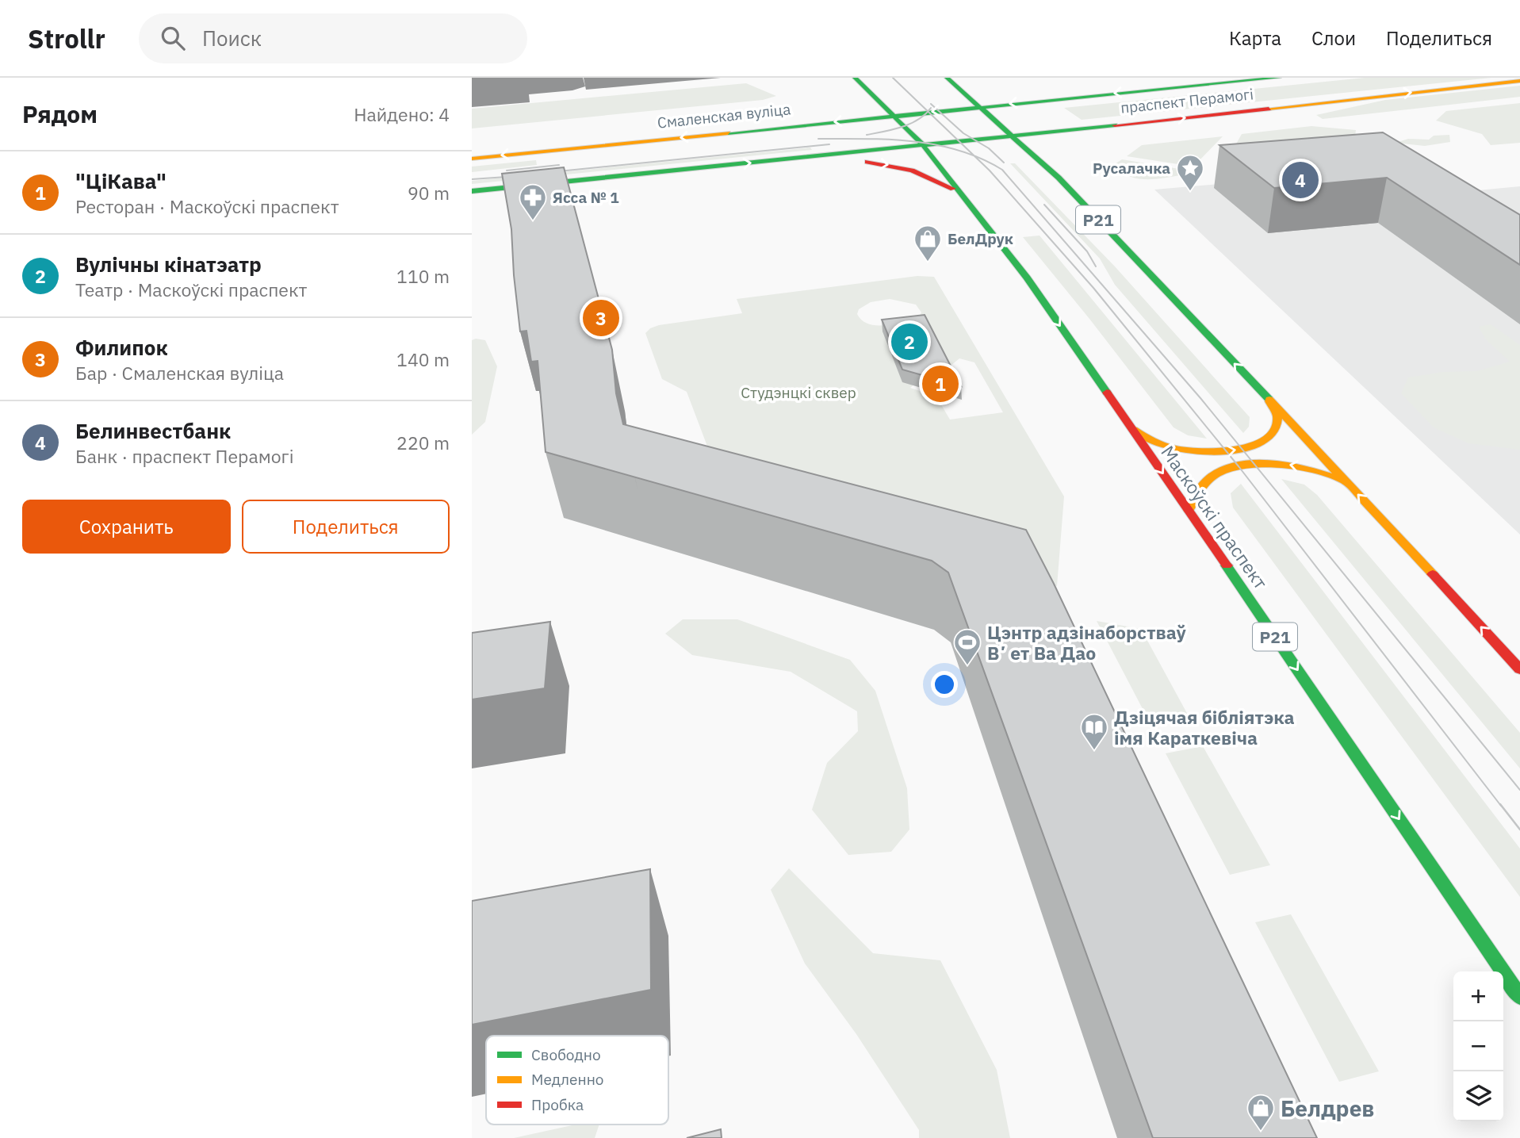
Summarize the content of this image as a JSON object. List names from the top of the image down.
{
  "streets": {
    "main road": [
      "праспект Перамогі",
      "Смаленская вуліца",
      "Р21",
      "Маскоўскі праспект"
    ]
  },
  "crossings": [
    ["праспект Перамогі", "Смаленская вуліца"],
    ["праспект Перамогі", "Р21"],
    ["праспект Перамогі", "Маскоўскі праспект"],
    ["Смаленская вуліца", "Р21"],
    ["Смаленская вуліца", "Маскоўскі праспект"]
  ],
  "one_way": ["Маскоўскі праспект"],
  "parks": ["Студэнцкі сквер"],
  "places": {
    "place": ["Русалачка"],
    "pharmacy": ["Ясса № 1"],
    "shop": ["БелДрук", "Белдрев"],
    "sports": ["Цэнтр адзінаборстваў Вʼет Ва Дао"],
    "library": ["Дзіцячая бібліятэка імя Караткевіча"]
  },
  "legend": ["Свободно", "Медленно", "Пробка"],
  "page": {
    "header": "Strollr",
    "search": "Поиск",
    "nav": ["Карта", "Слои", "Поделиться"],
    "heading": ["Рядом", "Найдено: 4"],
    "list": [
      {
        "mark": "1",
        "name": "\"ЦіКава\"",
        "note": "Ресторан · Маскоўскі праспект",
        "value": "90 m"
      },
      {
        "mark": "2",
        "name": "Вулічны кінатэатр",
        "note": "Театр · Маскоўскі праспект",
        "value": "110 m"
      },
      {
        "mark": "3",
        "name": "Филипок",
        "note": "Бар · Смаленская вуліца",
        "value": "140 m"
      },
      {
        "mark": "4",
        "name": "Белинвестбанк",
        "note": "Банк · праспект Перамогі",
        "value": "220 m"
      }
    ],
    "pins": [
      "4",
      "3",
      "2",
      "1"
    ],
    "buttons": ["Сохранить", "Поделиться"],
    "map_buttons": ["+", "−"]
  }
}
